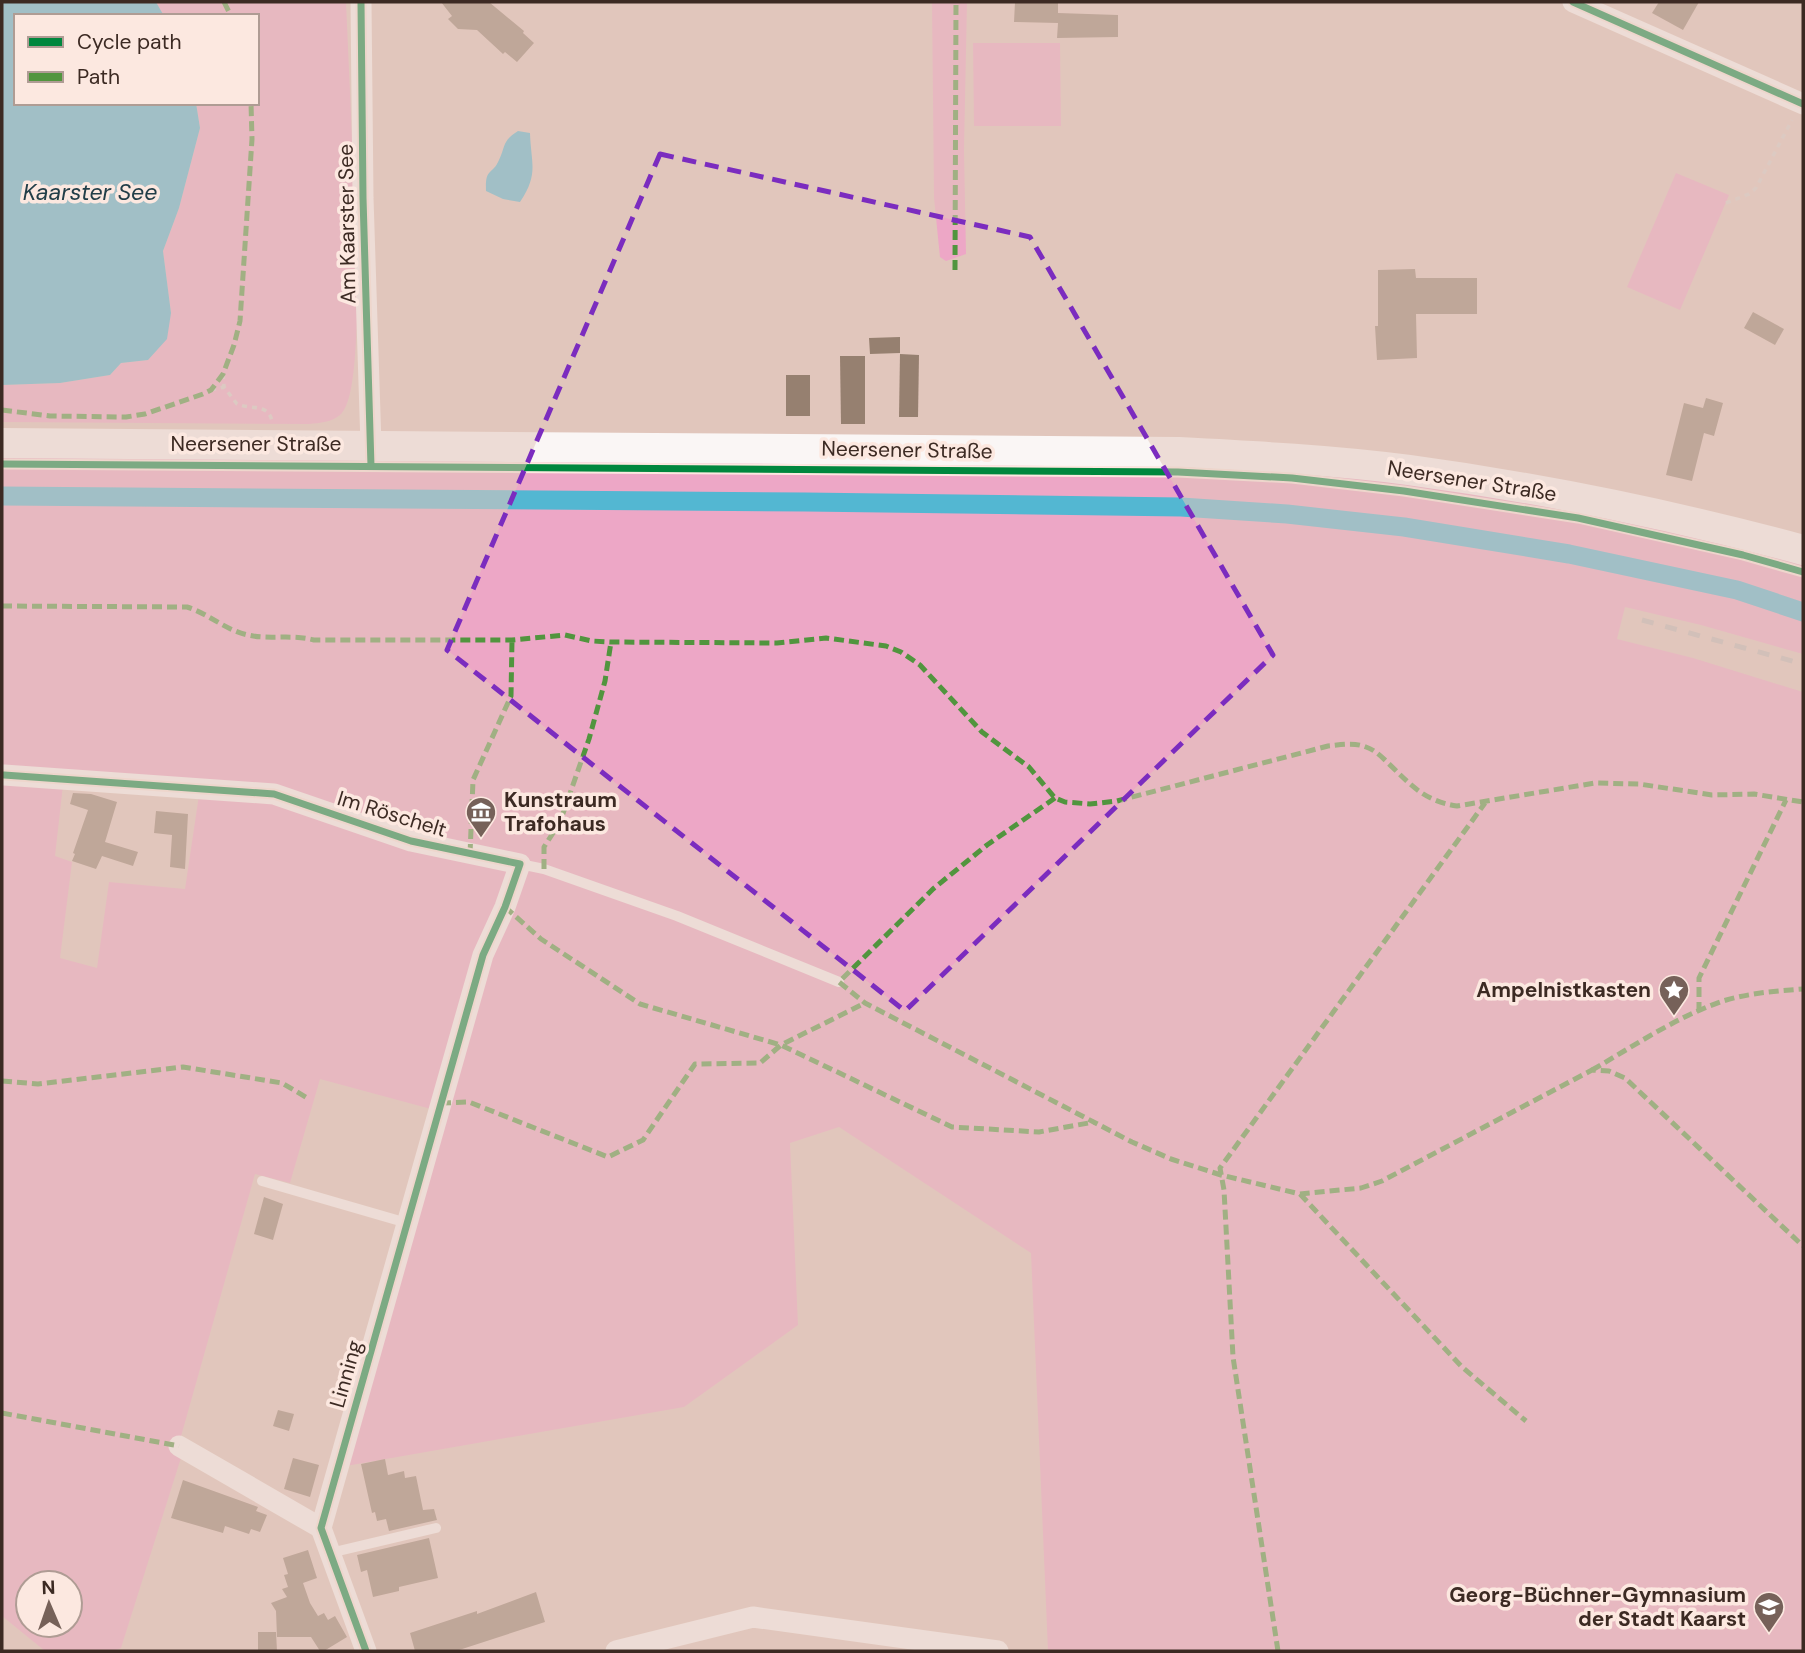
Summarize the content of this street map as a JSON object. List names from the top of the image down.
{
  "streets": {
    "main road": ["Neersener Straße"],
    "street": ["Am Kaarster See", "Im Röschelt", "Linning"]
  },
  "crossings": [
    ["Am Kaarster See", "Neersener Straße"],
    ["Im Röschelt", "Linning"]
  ],
  "water": ["Kaarster See"],
  "places": {
    "museum": ["Kunstraum Trafohaus"],
    "place": ["Ampelnistkasten"],
    "school or university": ["Georg-Büchner-Gymnasium der Stadt Kaarst"]
  },
  "legend": ["Cycle path", "Path"],
  "north": "top"
}
